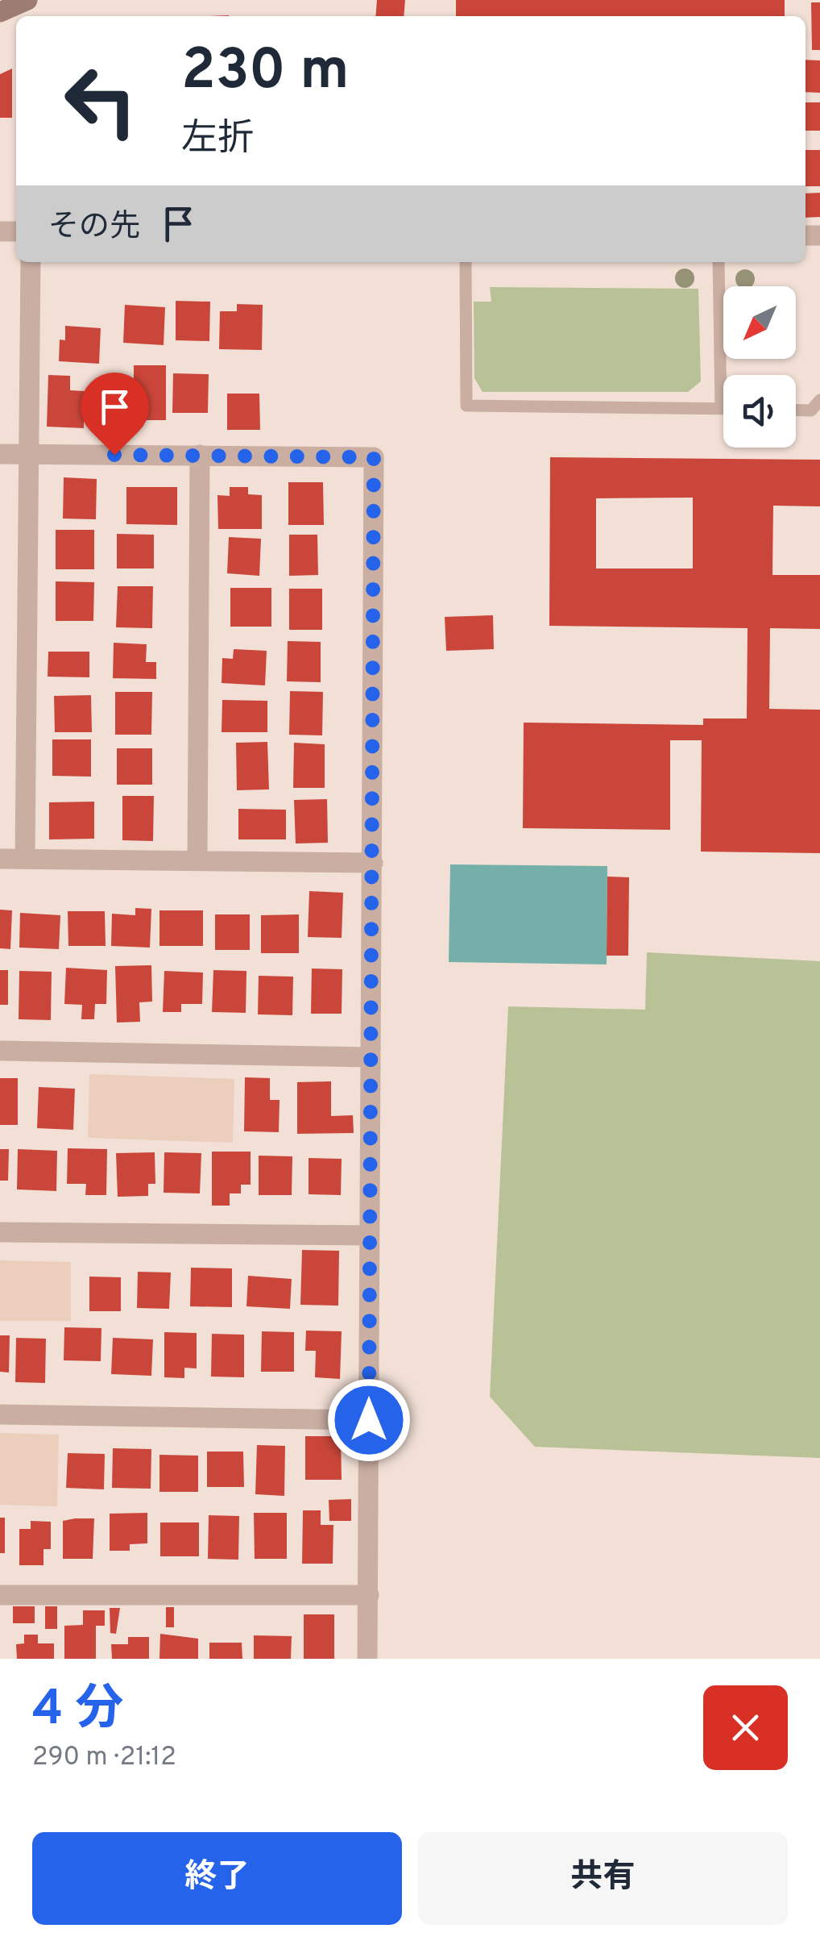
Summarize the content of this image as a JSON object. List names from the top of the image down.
{
  "north": "bottom left",
  "page": {
    "turn": ["230 m", "左折"],
    "then": "その先",
    "heading": ["4 分", "290 m · 21:12"],
    "buttons": ["終了", "共有"]
  }
}
